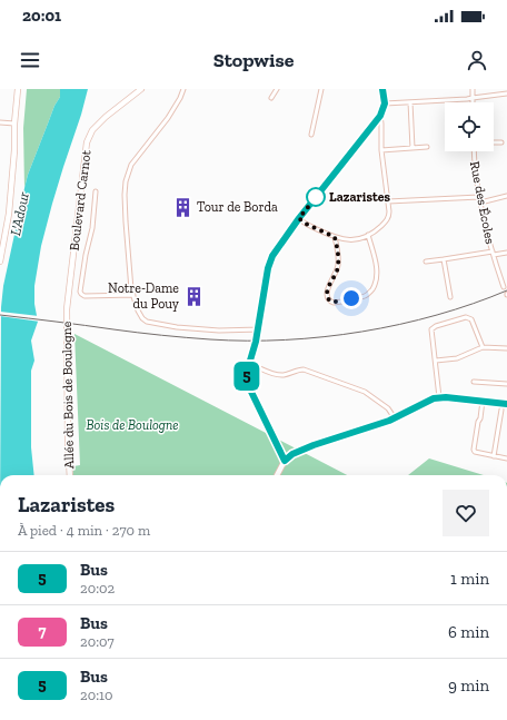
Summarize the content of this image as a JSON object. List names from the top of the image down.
{
  "streets": {
    "street": ["Boulevard Carnot", "Rue des Écoles", "Allée du Bois de Boulogne"]
  },
  "crossings": [
    ["Boulevard Carnot", "Allée du Bois de Boulogne"]
  ],
  "water": ["L'Adour"],
  "parks": ["Bois de Boulogne"],
  "places": {
    "other": ["Lazaristes"],
    "building": ["Tour de Borda", "Notre-Dame du Pouy"]
  },
  "lines": ["bus line 5"],
  "page": {
    "status": "20:01",
    "header": "Stopwise",
    "on_map": "5",
    "heading": ["Lazaristes", "À pied · 4 min · 270 m"],
    "list": [
      {
        "mark": "5",
        "name": "Bus",
        "note": "20:02",
        "value": "1 min"
      },
      {
        "mark": "7",
        "name": "Bus",
        "note": "20:07",
        "value": "6 min"
      },
      {
        "mark": "5",
        "name": "Bus",
        "note": "20:10",
        "value": "9 min"
      }
    ]
  }
}
